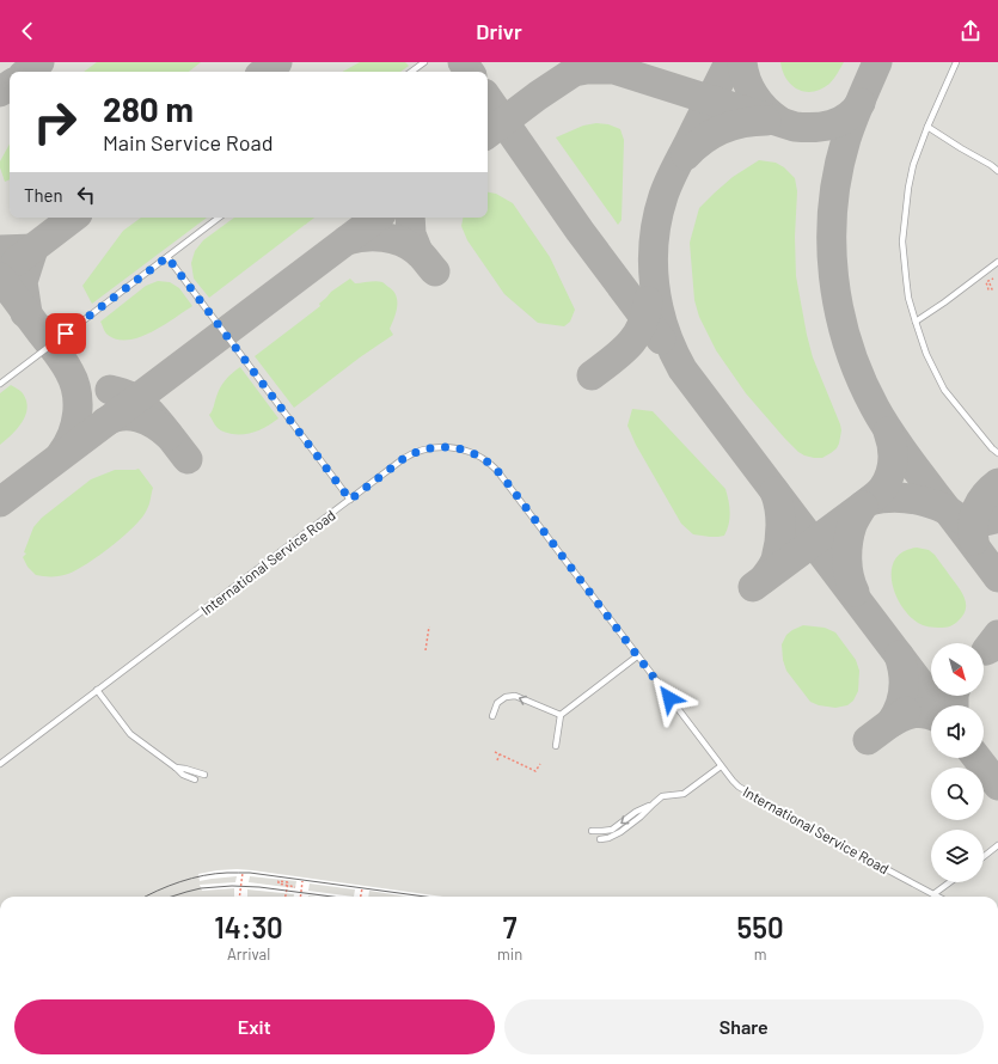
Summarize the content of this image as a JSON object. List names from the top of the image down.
{
  "streets": {
    "lane": ["International Service Road"]
  },
  "north": "bottom right",
  "page": {
    "header": "Drivr",
    "turn": ["280 m", "Main Service Road"],
    "then": "Then",
    "eta": [
      "14:30",
      "Arrival",
      "7",
      "min",
      "550",
      "m"
    ],
    "buttons": ["Exit", "Share"]
  }
}
